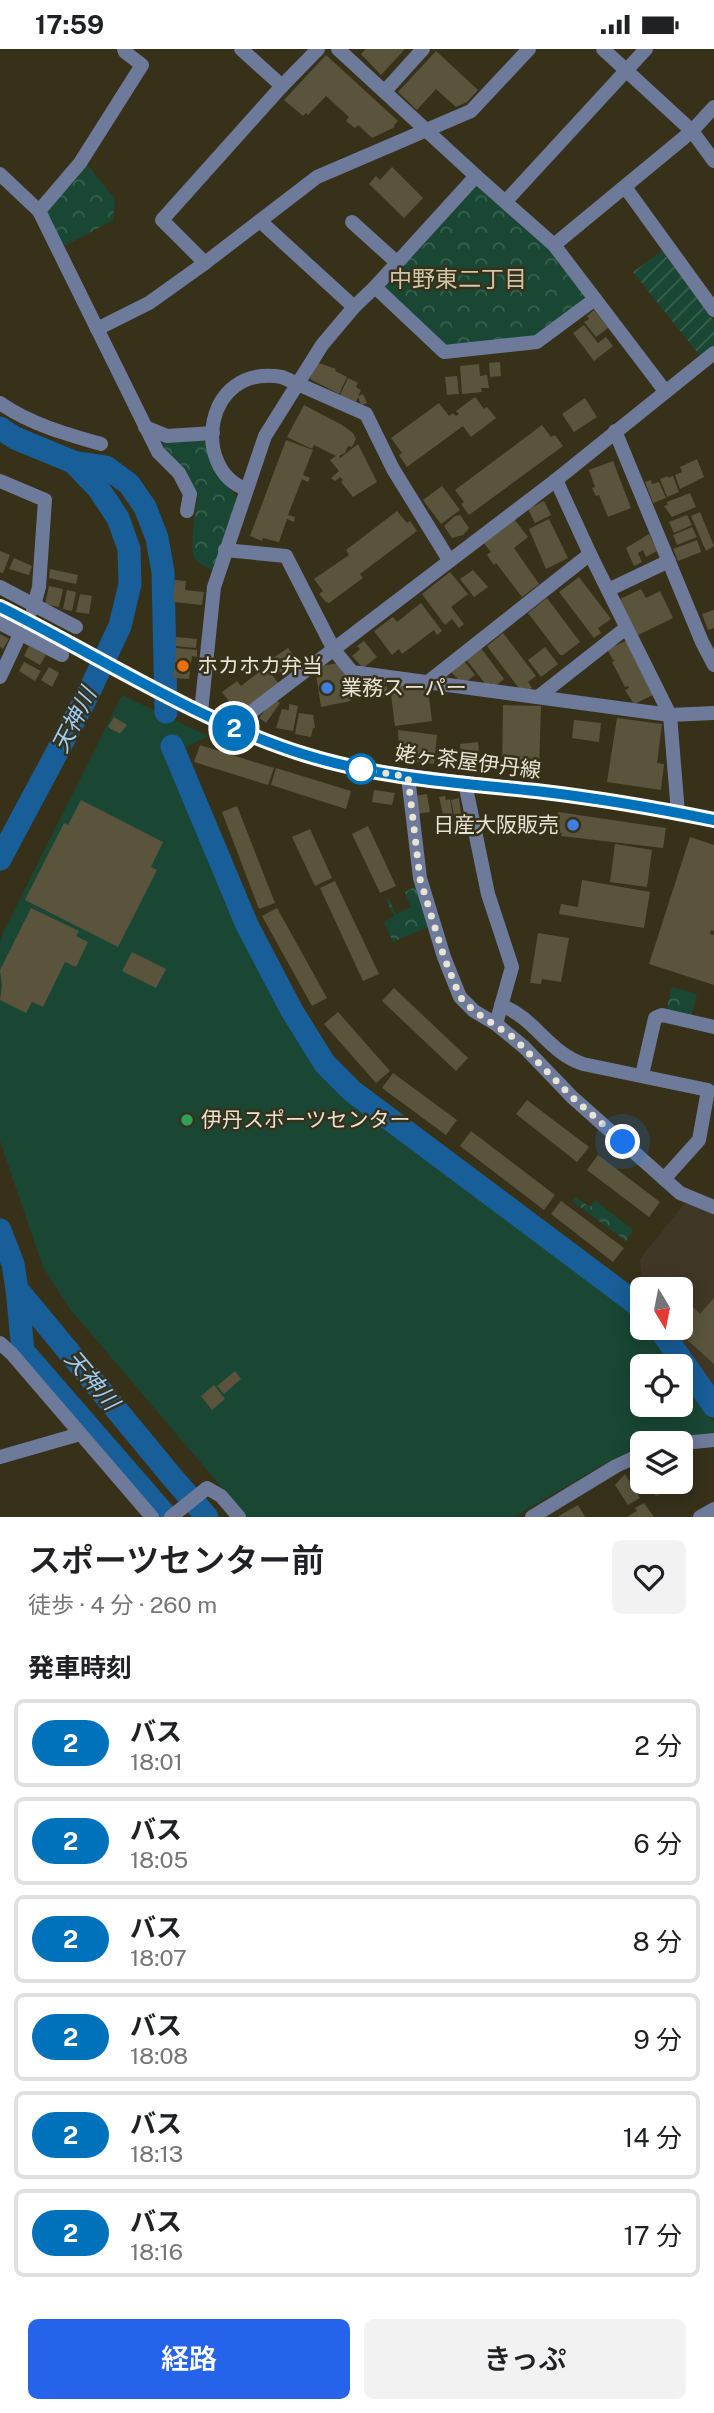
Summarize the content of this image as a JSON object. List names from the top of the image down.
{
  "streets": {
    "main road": ["姥ヶ茶屋伊丹線"]
  },
  "districts": ["中野東二丁目"],
  "water": ["天神川"],
  "places": [
    "ホカホカ弁当",
    "業務スーパー",
    "日産大阪販売",
    "伊丹スポーツセンター"
  ],
  "lines": ["bus line 2"],
  "north": "bottom",
  "page": {
    "status": "17:59",
    "on_map": "2",
    "heading": [
      ["スポーツセンター前", "徒歩 · 4 分 · 260 m"],
      "発車時刻"
    ],
    "list": [
      {
        "mark": "2",
        "name": "バス",
        "note": "18:01",
        "value": "2 分"
      },
      {
        "mark": "2",
        "name": "バス",
        "note": "18:05",
        "value": "6 分"
      },
      {
        "mark": "2",
        "name": "バス",
        "note": "18:07",
        "value": "8 分"
      },
      {
        "mark": "2",
        "name": "バス",
        "note": "18:08",
        "value": "9 分"
      },
      {
        "mark": "2",
        "name": "バス",
        "note": "18:13",
        "value": "14 分"
      },
      {
        "mark": "2",
        "name": "バス",
        "note": "18:16",
        "value": "17 分"
      }
    ],
    "buttons": ["経路", "きっぷ"]
  }
}
